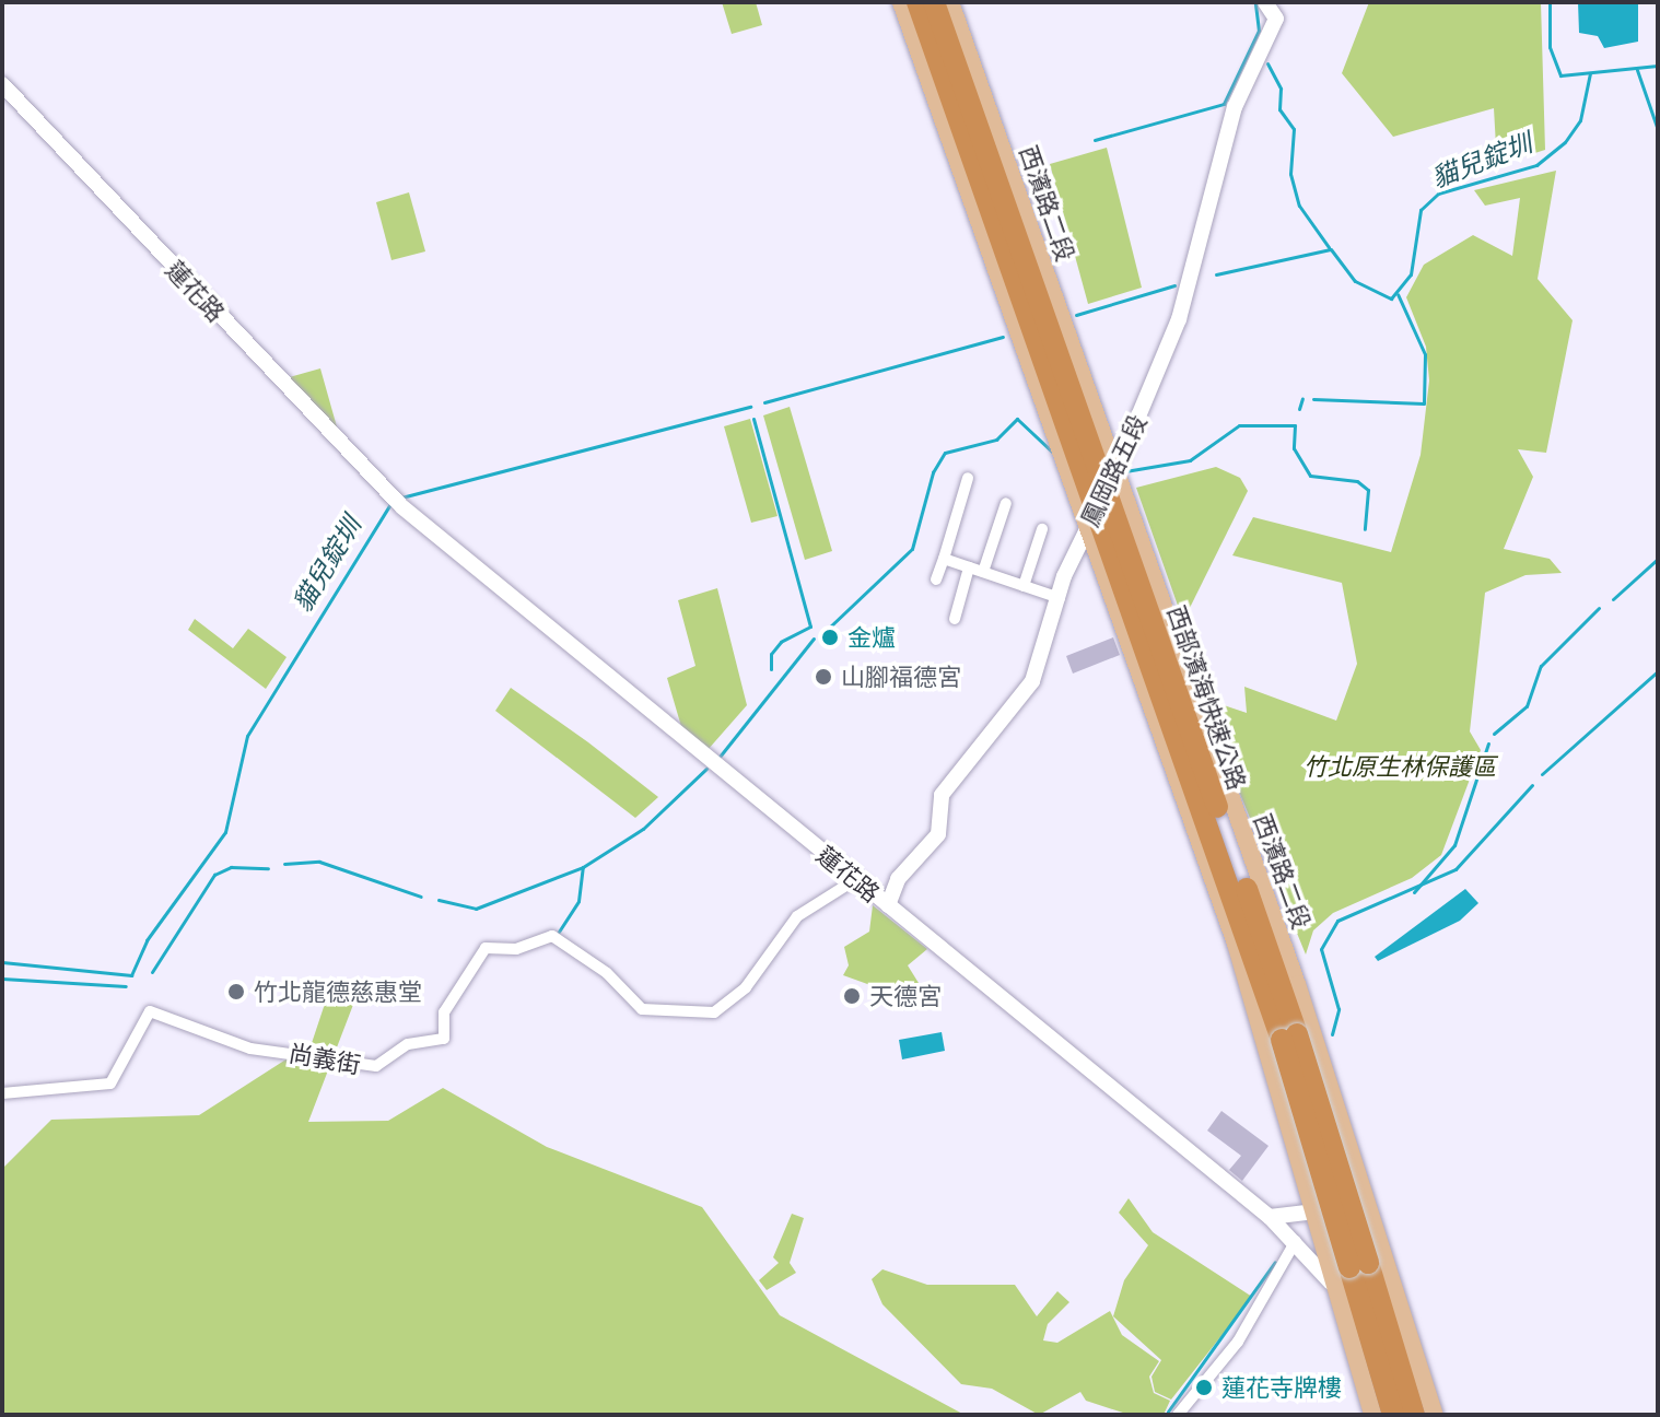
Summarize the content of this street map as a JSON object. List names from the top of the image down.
{
  "streets": {
    "highway": ["西部濱海快速公路"],
    "main road": ["西濱路二段"],
    "street": ["蓮花路", "鳳岡路五段", "尚義街"]
  },
  "crossings": [
    ["西濱路二段", "蓮花路"],
    ["西濱路二段", "鳳岡路五段"],
    ["西濱路二段", "西部濱海快速公路"],
    ["蓮花路", "鳳岡路五段"],
    ["蓮花路", "尚義街"],
    ["鳳岡路五段", "西部濱海快速公路"]
  ],
  "water": ["貓兒錠圳"],
  "parks": ["竹北原生林保護區"],
  "places": [
    "金爐",
    "山腳福德宮",
    "竹北龍德慈惠堂",
    "天德宮",
    "蓮花寺牌樓"
  ]
}
